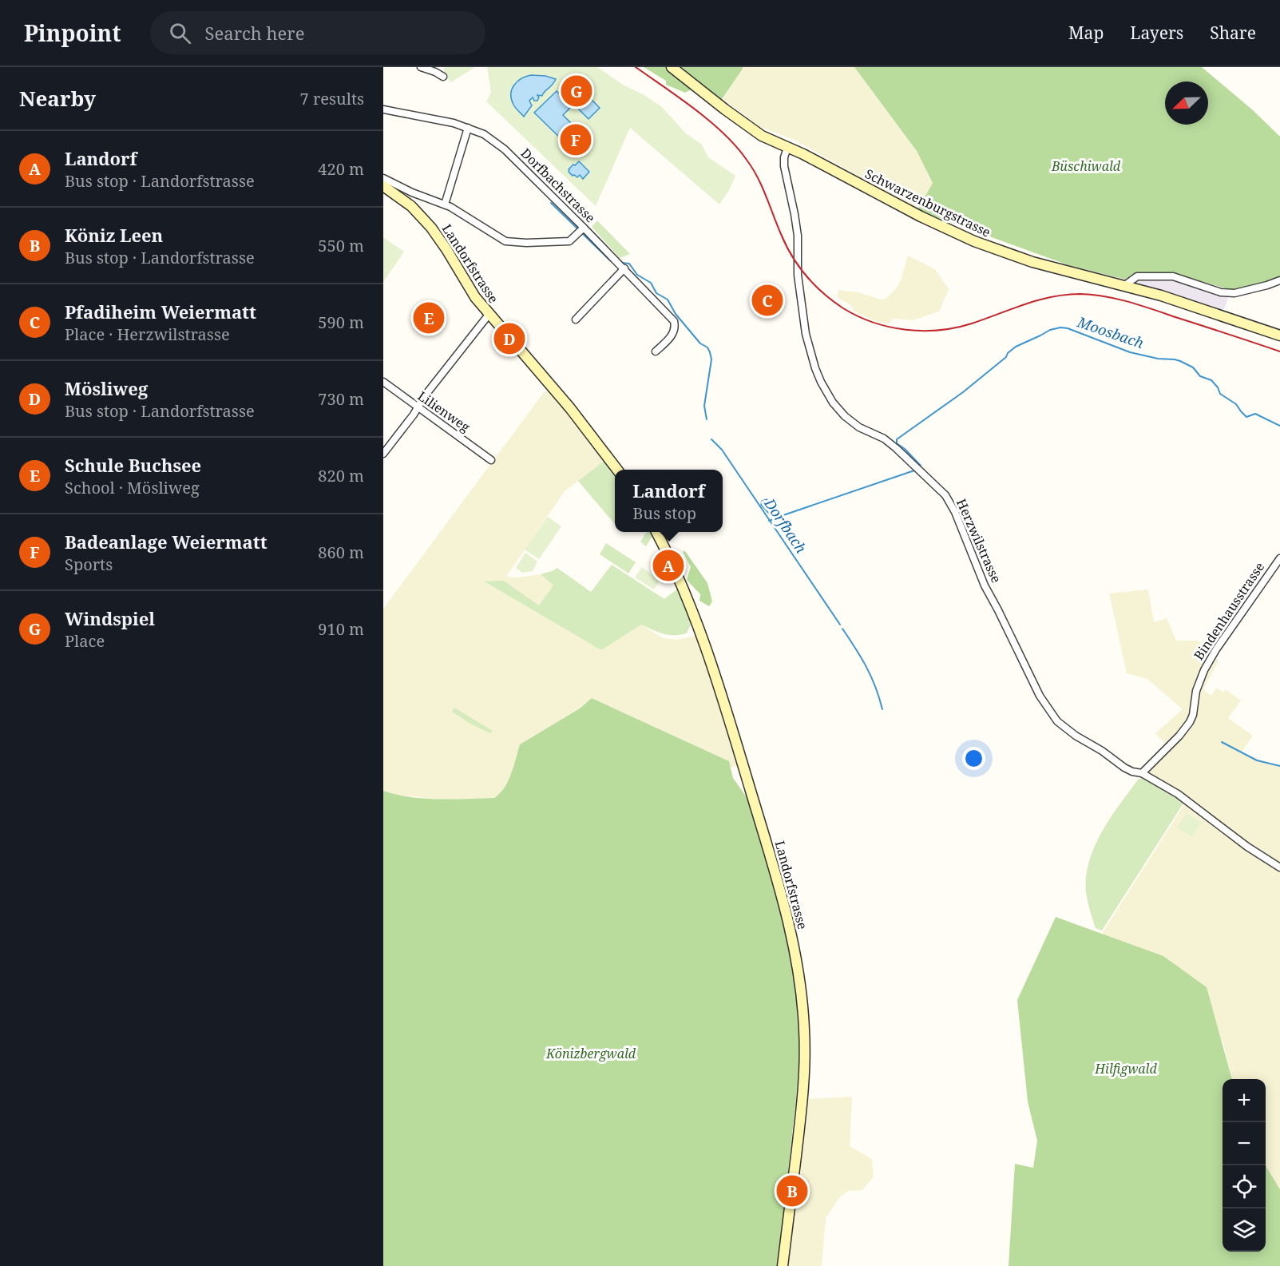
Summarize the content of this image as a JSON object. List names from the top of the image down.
{
  "streets": {
    "street": [
      "Dorfbachstrasse",
      "Schwarzenburgstrasse",
      "Landorfstrasse",
      "Lilienweg",
      "Herzwilstrasse",
      "Bindenhausstrasse"
    ]
  },
  "crossings": [
    ["Schwarzenburgstrasse", "Herzwilstrasse"],
    ["Herzwilstrasse", "Bindenhausstrasse"]
  ],
  "water": ["Moosbach", "Dorfbach"],
  "parks": ["Büschiwald", "Könizbergwald", "Hilfigwald"],
  "north": "bottom left",
  "page": {
    "header": "Pinpoint",
    "search": "Search here",
    "nav": ["Map", "Layers", "Share"],
    "heading": ["Nearby", "7 results"],
    "pins": [
      "G",
      "F",
      "C",
      "E",
      "D",
      "A",
      "B"
    ],
    "list": [
      {
        "mark": "A",
        "name": "Landorf",
        "note": "Bus stop · Landorfstrasse",
        "value": "420 m"
      },
      {
        "mark": "B",
        "name": "Köniz Leen",
        "note": "Bus stop · Landorfstrasse",
        "value": "550 m"
      },
      {
        "mark": "C",
        "name": "Pfadiheim Weiermatt",
        "note": "Place · Herzwilstrasse",
        "value": "590 m"
      },
      {
        "mark": "D",
        "name": "Mösliweg",
        "note": "Bus stop · Landorfstrasse",
        "value": "730 m"
      },
      {
        "mark": "E",
        "name": "Schule Buchsee",
        "note": "School · Mösliweg",
        "value": "820 m"
      },
      {
        "mark": "F",
        "name": "Badeanlage Weiermatt",
        "note": "Sports",
        "value": "860 m"
      },
      {
        "mark": "G",
        "name": "Windspiel",
        "note": "Place",
        "value": "910 m"
      }
    ],
    "popup": ["Landorf", "Bus stop"],
    "map_buttons": ["+", "−"]
  }
}
